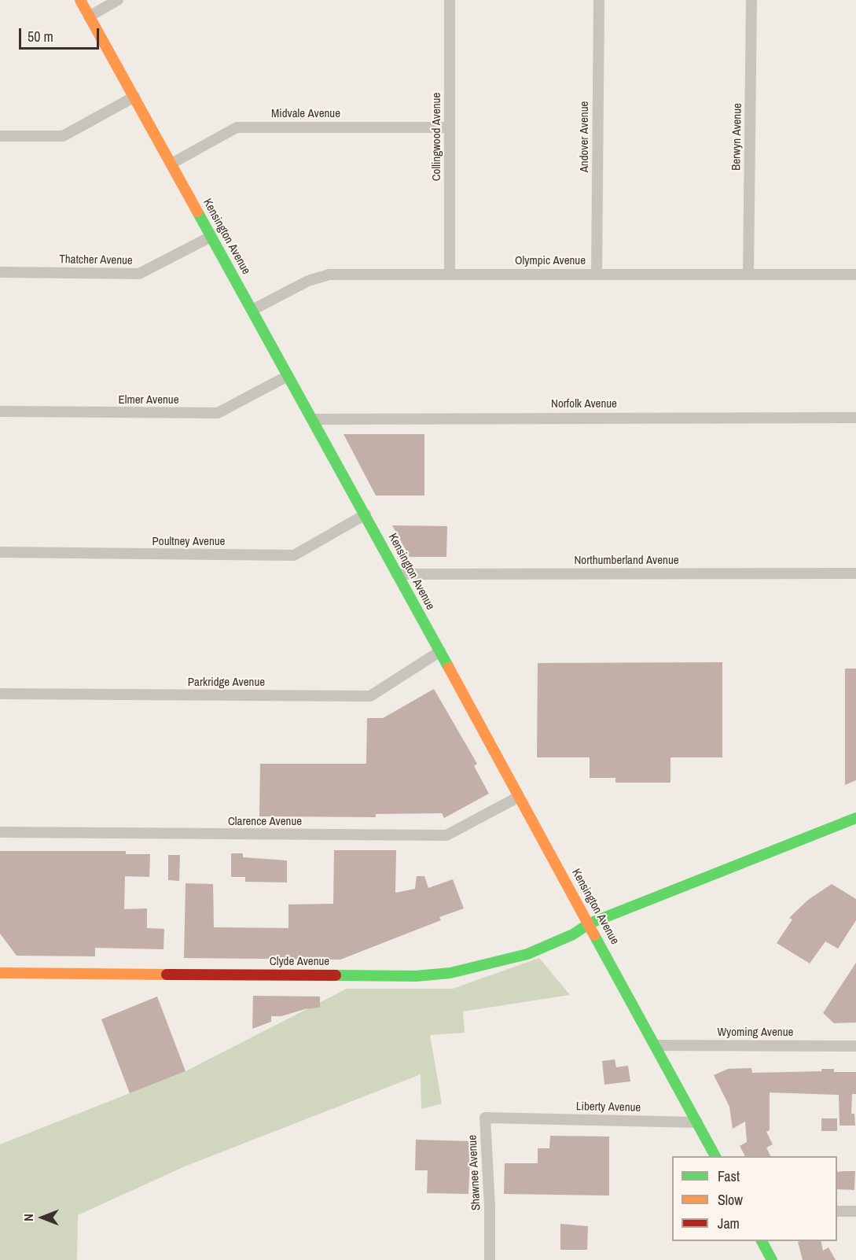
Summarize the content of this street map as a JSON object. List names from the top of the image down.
{
  "streets": {
    "street": [
      "Midvale Avenue",
      "Collingwood Avenue",
      "Andover Avenue",
      "Berwyn Avenue",
      "Kensington Avenue",
      "Thatcher Avenue",
      "Olympic Avenue",
      "Elmer Avenue",
      "Norfolk Avenue",
      "Poultney Avenue",
      "Northumberland Avenue",
      "Parkridge Avenue",
      "Clarence Avenue",
      "Clyde Avenue",
      "Wyoming Avenue",
      "Liberty Avenue",
      "Shawnee Avenue"
    ]
  },
  "crossings": [
    ["Midvale Avenue", "Collingwood Avenue"],
    ["Midvale Avenue", "Kensington Avenue"],
    ["Collingwood Avenue", "Olympic Avenue"],
    ["Andover Avenue", "Olympic Avenue"],
    ["Berwyn Avenue", "Olympic Avenue"],
    ["Kensington Avenue", "Thatcher Avenue"],
    ["Kensington Avenue", "Olympic Avenue"],
    ["Kensington Avenue", "Elmer Avenue"],
    ["Kensington Avenue", "Norfolk Avenue"],
    ["Kensington Avenue", "Poultney Avenue"],
    ["Kensington Avenue", "Northumberland Avenue"],
    ["Kensington Avenue", "Parkridge Avenue"],
    ["Kensington Avenue", "Clarence Avenue"],
    ["Kensington Avenue", "Clyde Avenue"],
    ["Kensington Avenue", "Wyoming Avenue"],
    ["Kensington Avenue", "Liberty Avenue"],
    ["Liberty Avenue", "Shawnee Avenue"]
  ],
  "legend": ["Fast", "Slow", "Jam"],
  "scale_bar": "50 m",
  "north": "left"
}
